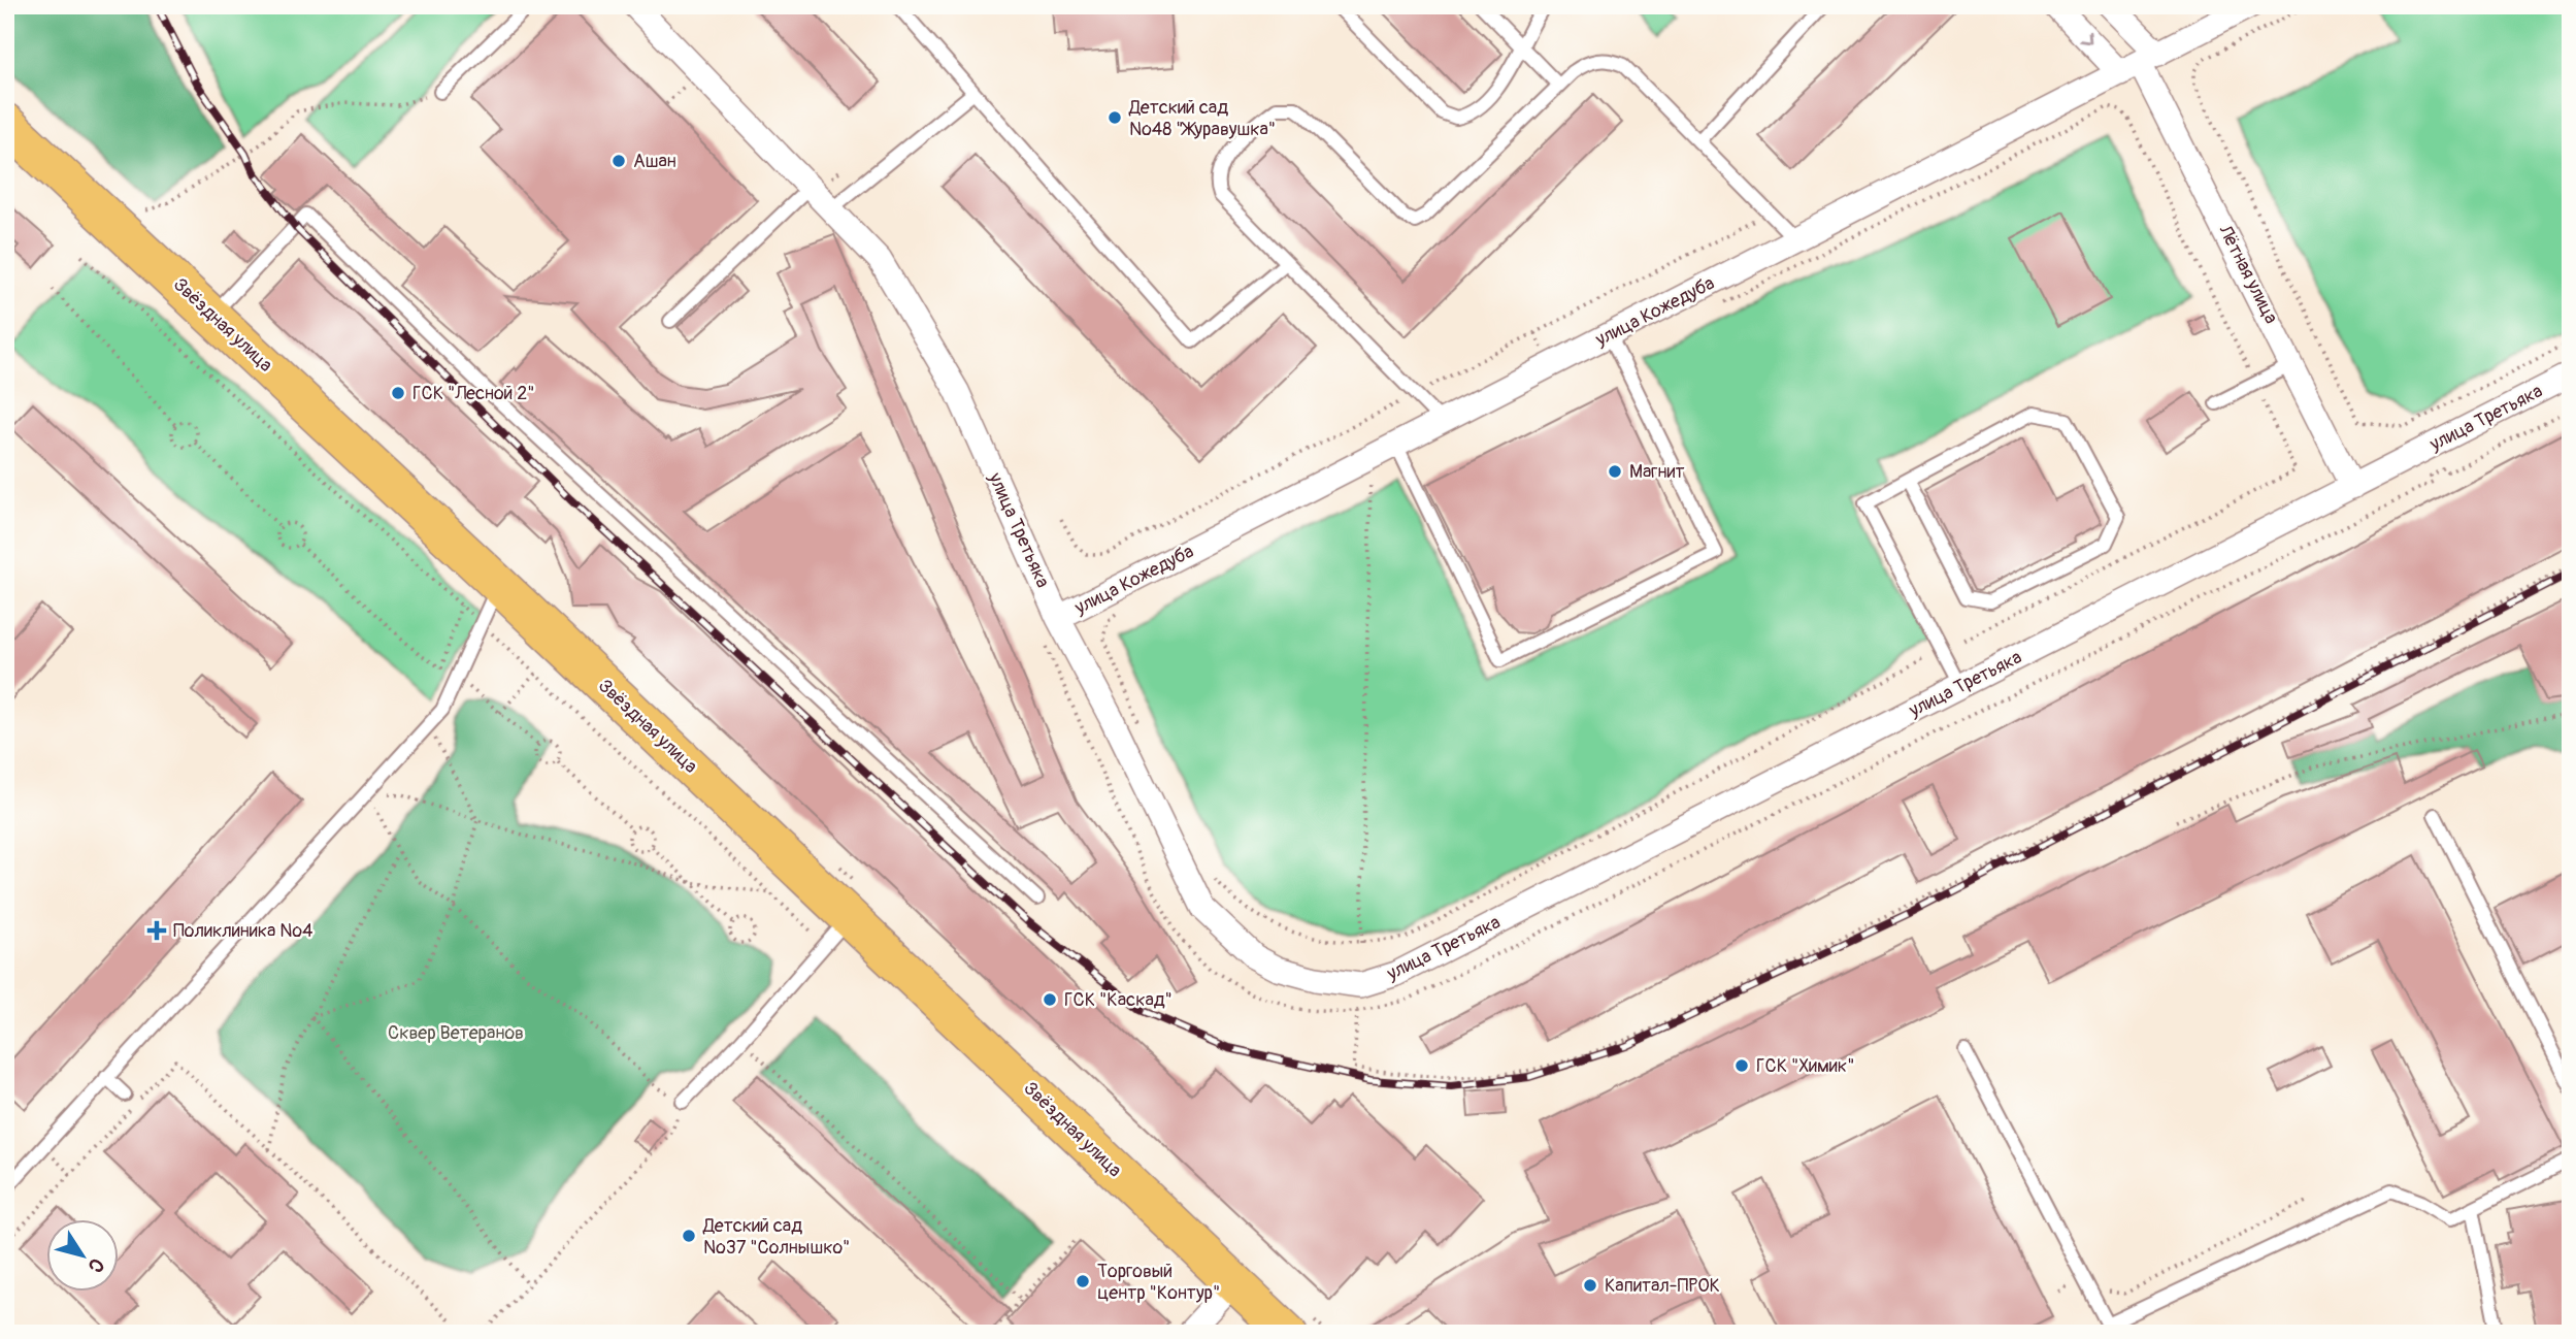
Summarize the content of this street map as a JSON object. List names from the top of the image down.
{
  "streets": {
    "main road": ["Звёздная улица"],
    "street": ["Лётная улица", "улица Кожедуба", "улица Третьяка"]
  },
  "crossings": [
    ["Лётная улица", "улица Кожедуба"],
    ["Лётная улица", "улица Третьяка"],
    ["улица Кожедуба", "улица Третьяка"]
  ],
  "parks": ["Сквер Ветеранов"],
  "places": {
    "other": [
      "Детский сад №48 \"Журавушка\"",
      "Ашан",
      "ГСК \"Лесной 2\"",
      "Магнит",
      "ГСК \"Каскад\"",
      "ГСК \"Химик\"",
      "Детский сад №37 \"Солнышко\"",
      "Торговый центр \"Контур\"",
      "Капитал-ПРОК"
    ],
    "health": ["Поликлиника №4"]
  },
  "north": "bottom right"
}
